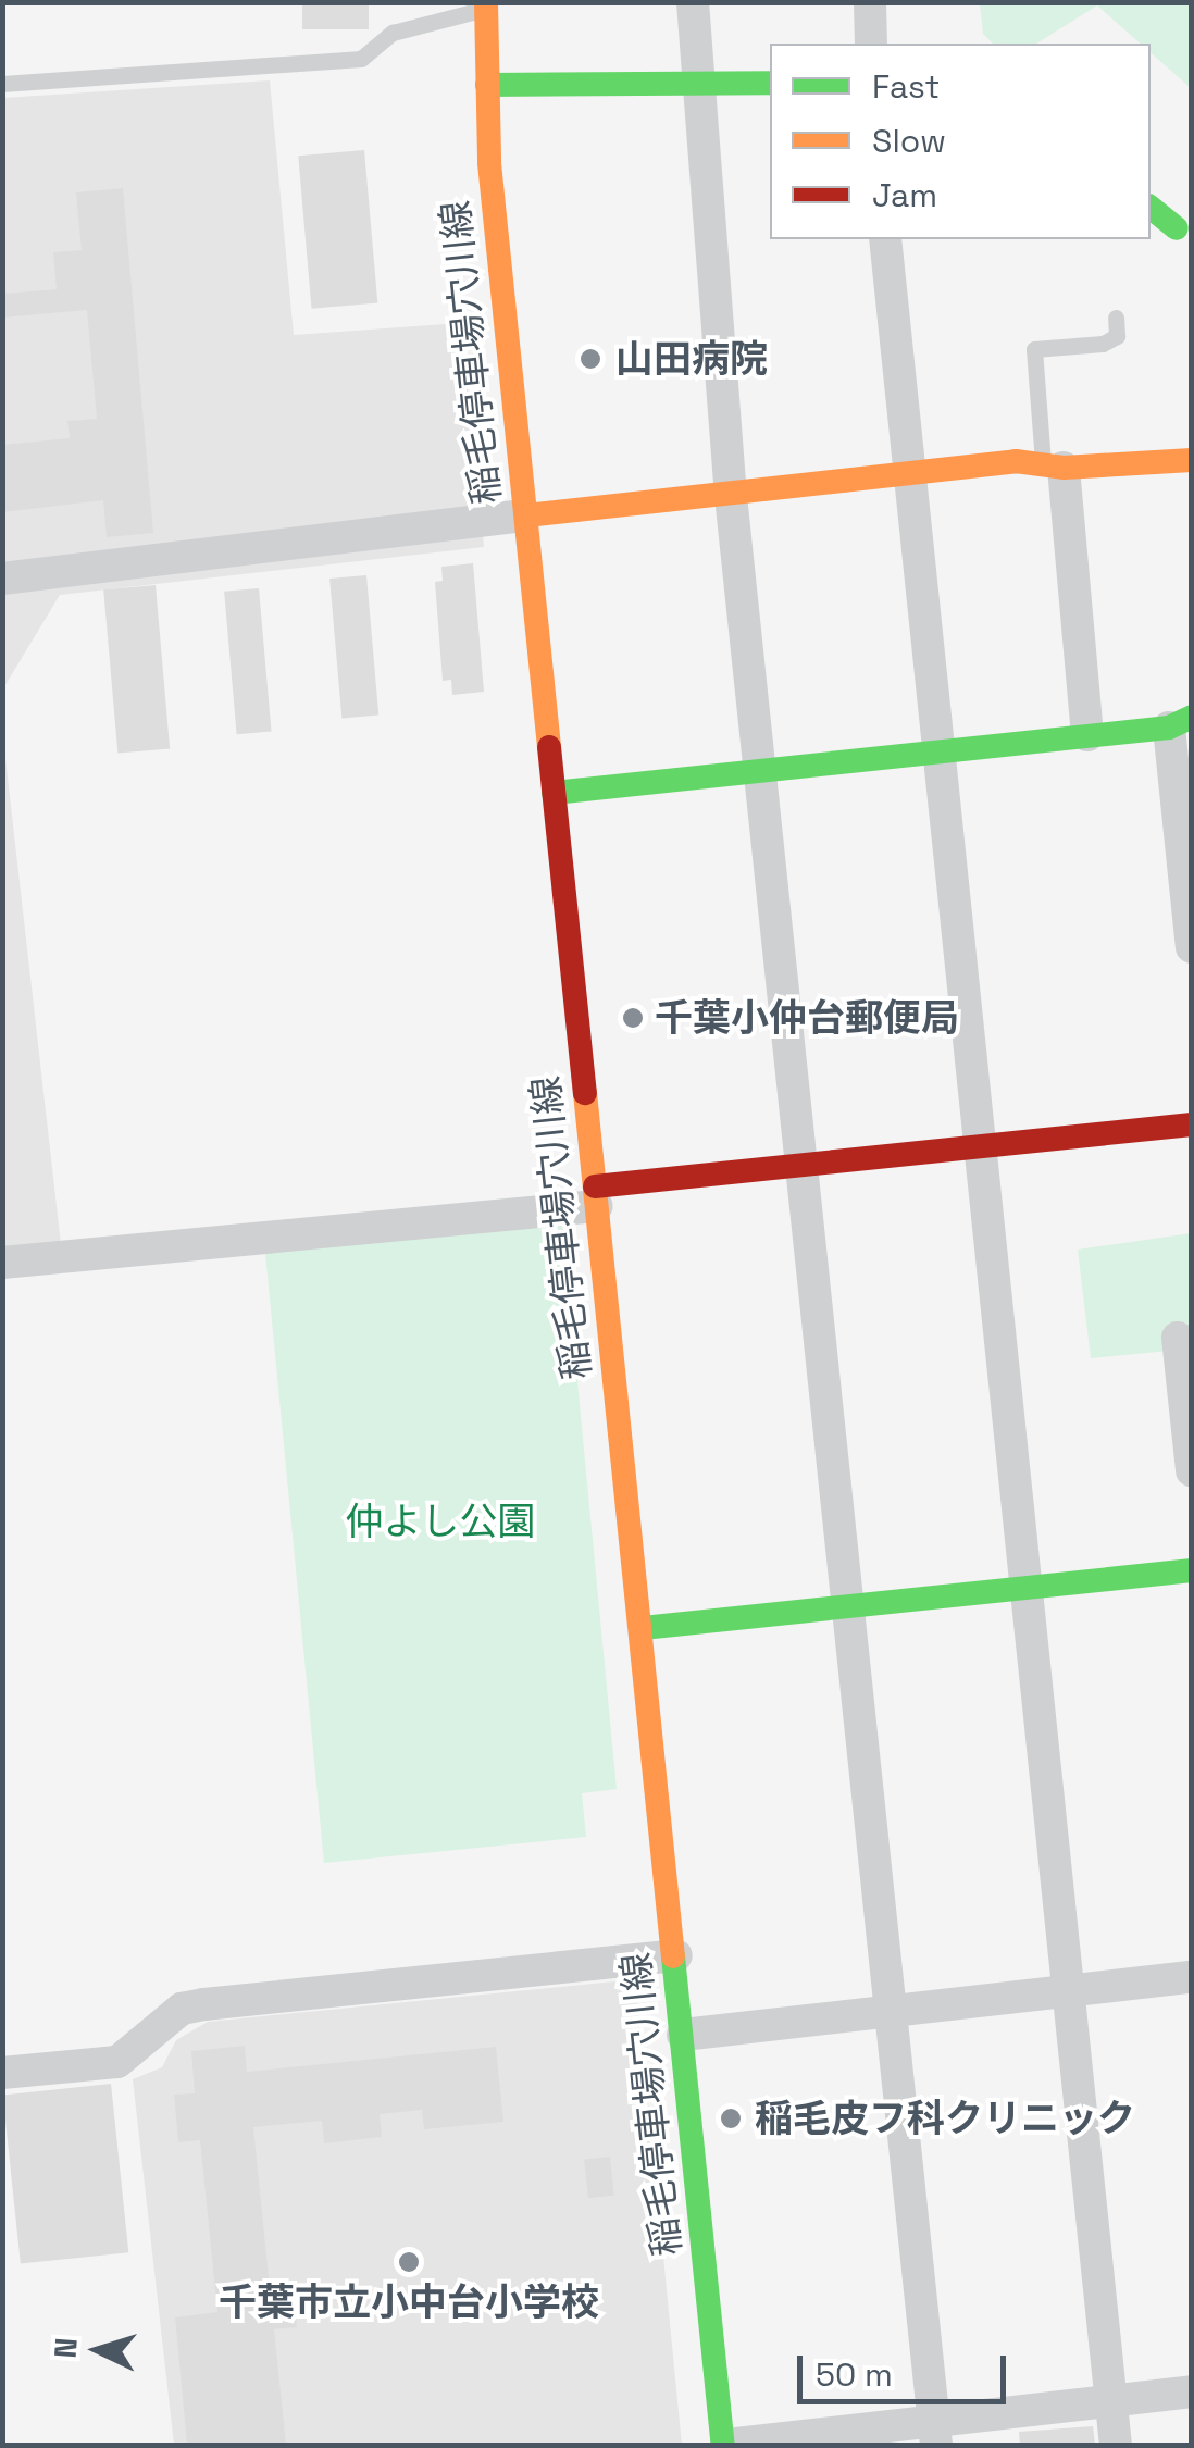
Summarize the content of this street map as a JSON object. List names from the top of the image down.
{
  "streets": {
    "street": ["稲毛停車場穴川線"]
  },
  "parks": ["仲よし公園"],
  "places": [
    "山田病院",
    "千葉小仲台郵便局",
    "稲毛皮フ科クリニック",
    "千葉市立小中台小学校"
  ],
  "legend": ["Fast", "Slow", "Jam"],
  "scale_bar": "50 m",
  "north": "left"
}
